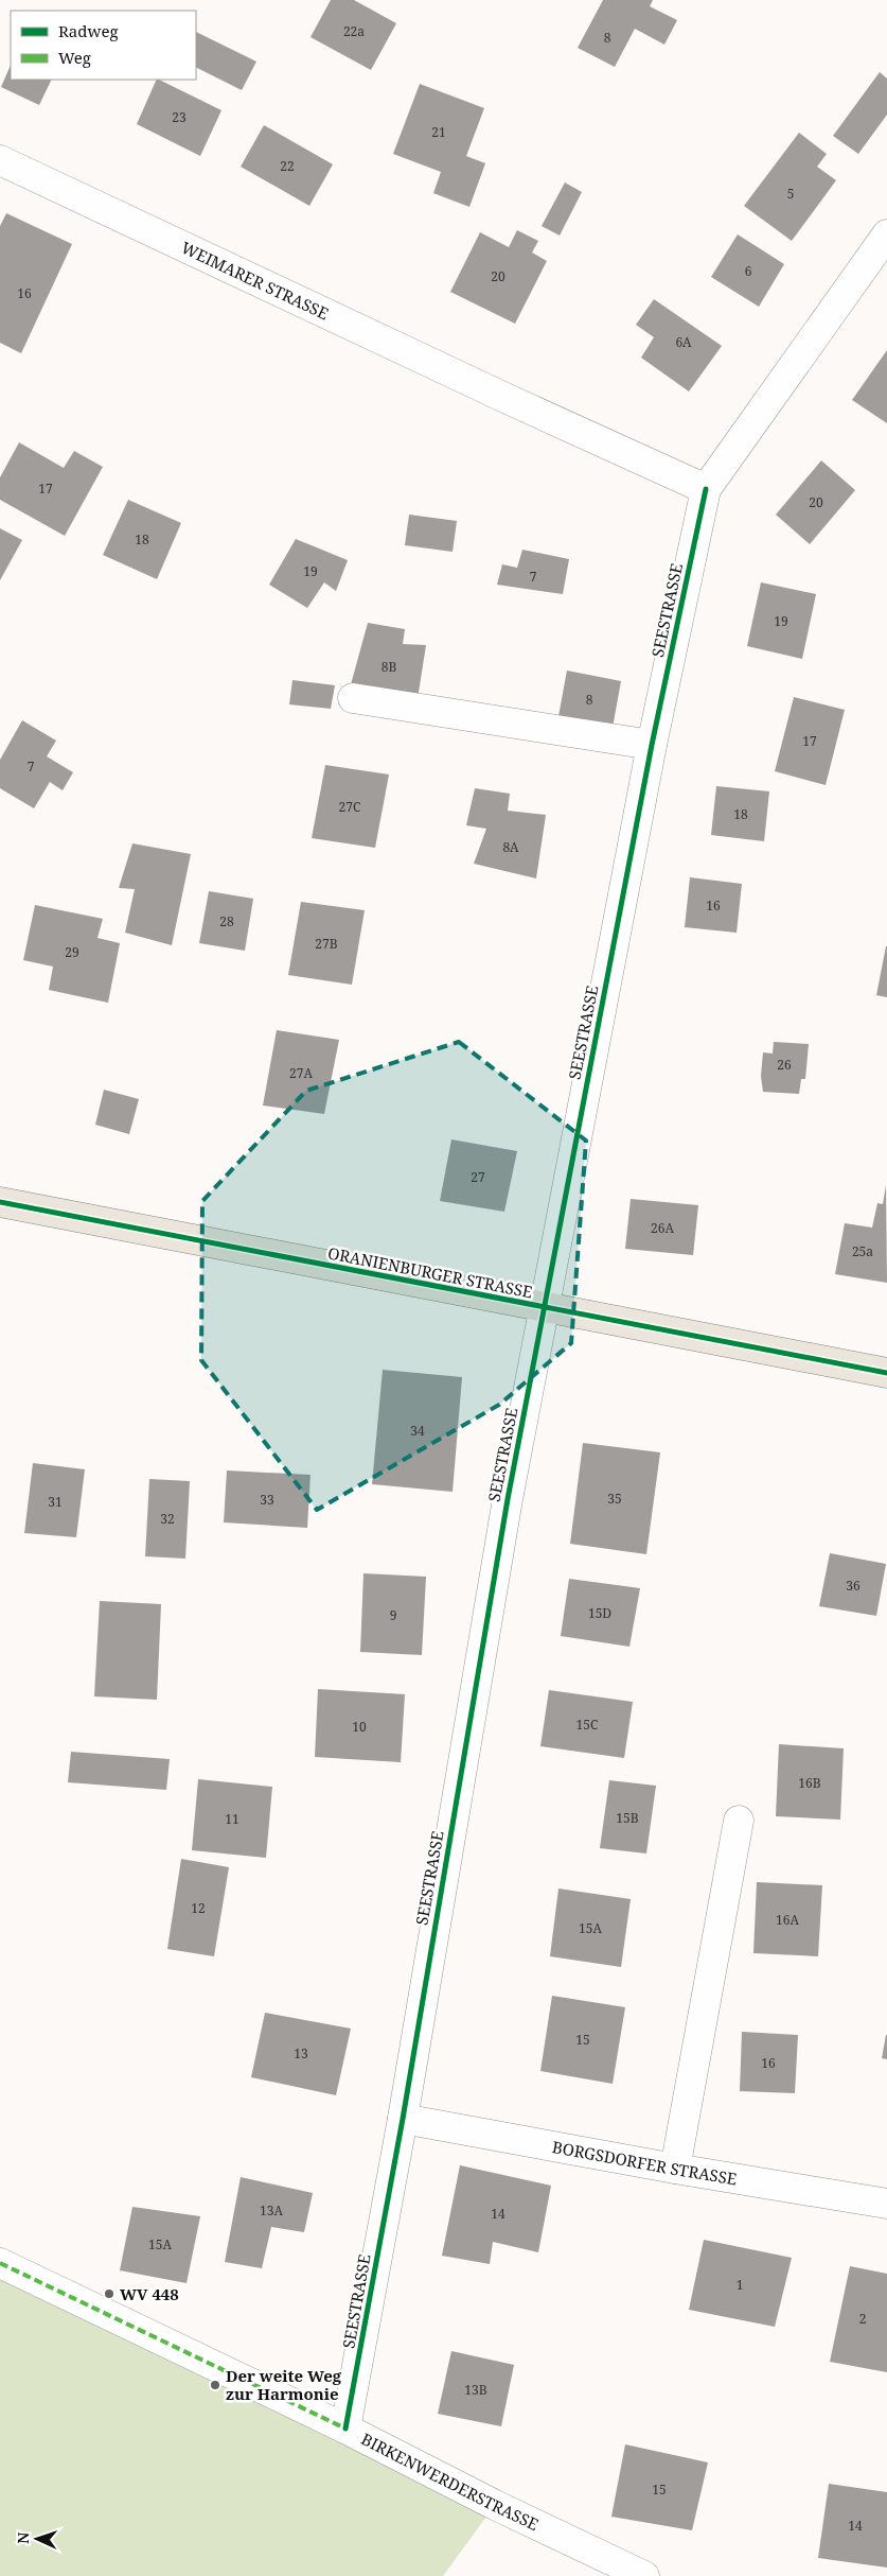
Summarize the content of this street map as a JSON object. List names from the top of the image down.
{
  "streets": {
    "main road": ["ORANIENBURGER STRASSE"],
    "street": [
      "WEIMARER STRASSE",
      "SEESTRASSE",
      "BORGSDORFER STRASSE",
      "BIRKENWERDERSTRASSE"
    ]
  },
  "crossings": [
    ["WEIMARER STRASSE", "SEESTRASSE"],
    ["SEESTRASSE", "ORANIENBURGER STRASSE"],
    ["SEESTRASSE", "BORGSDORFER STRASSE"],
    ["SEESTRASSE", "BIRKENWERDERSTRASSE"]
  ],
  "places": ["WV 448", "Der weite Weg zur Harmonie"],
  "house_numbers": [
    "22a",
    "8",
    "23",
    "21",
    "22",
    "5",
    "6",
    "20",
    "16",
    "6A",
    "17",
    "20",
    "18",
    "19",
    "7",
    "19",
    "8B",
    "8",
    "17",
    "7",
    "27C",
    "18",
    "8A",
    "16",
    "28",
    "27B",
    "29",
    "26",
    "27A",
    "27",
    "26A",
    "25a",
    "34",
    "35",
    "33",
    "31",
    "32",
    "36",
    "15D",
    "9",
    "15C",
    "10",
    "16B",
    "15B",
    "11",
    "12",
    "16A",
    "15A",
    "15",
    "13",
    "16",
    "13A",
    "14",
    "15A",
    "1",
    "2",
    "13B",
    "15",
    "14"
  ],
  "legend": ["Radweg", "Weg"],
  "north": "left"
}
